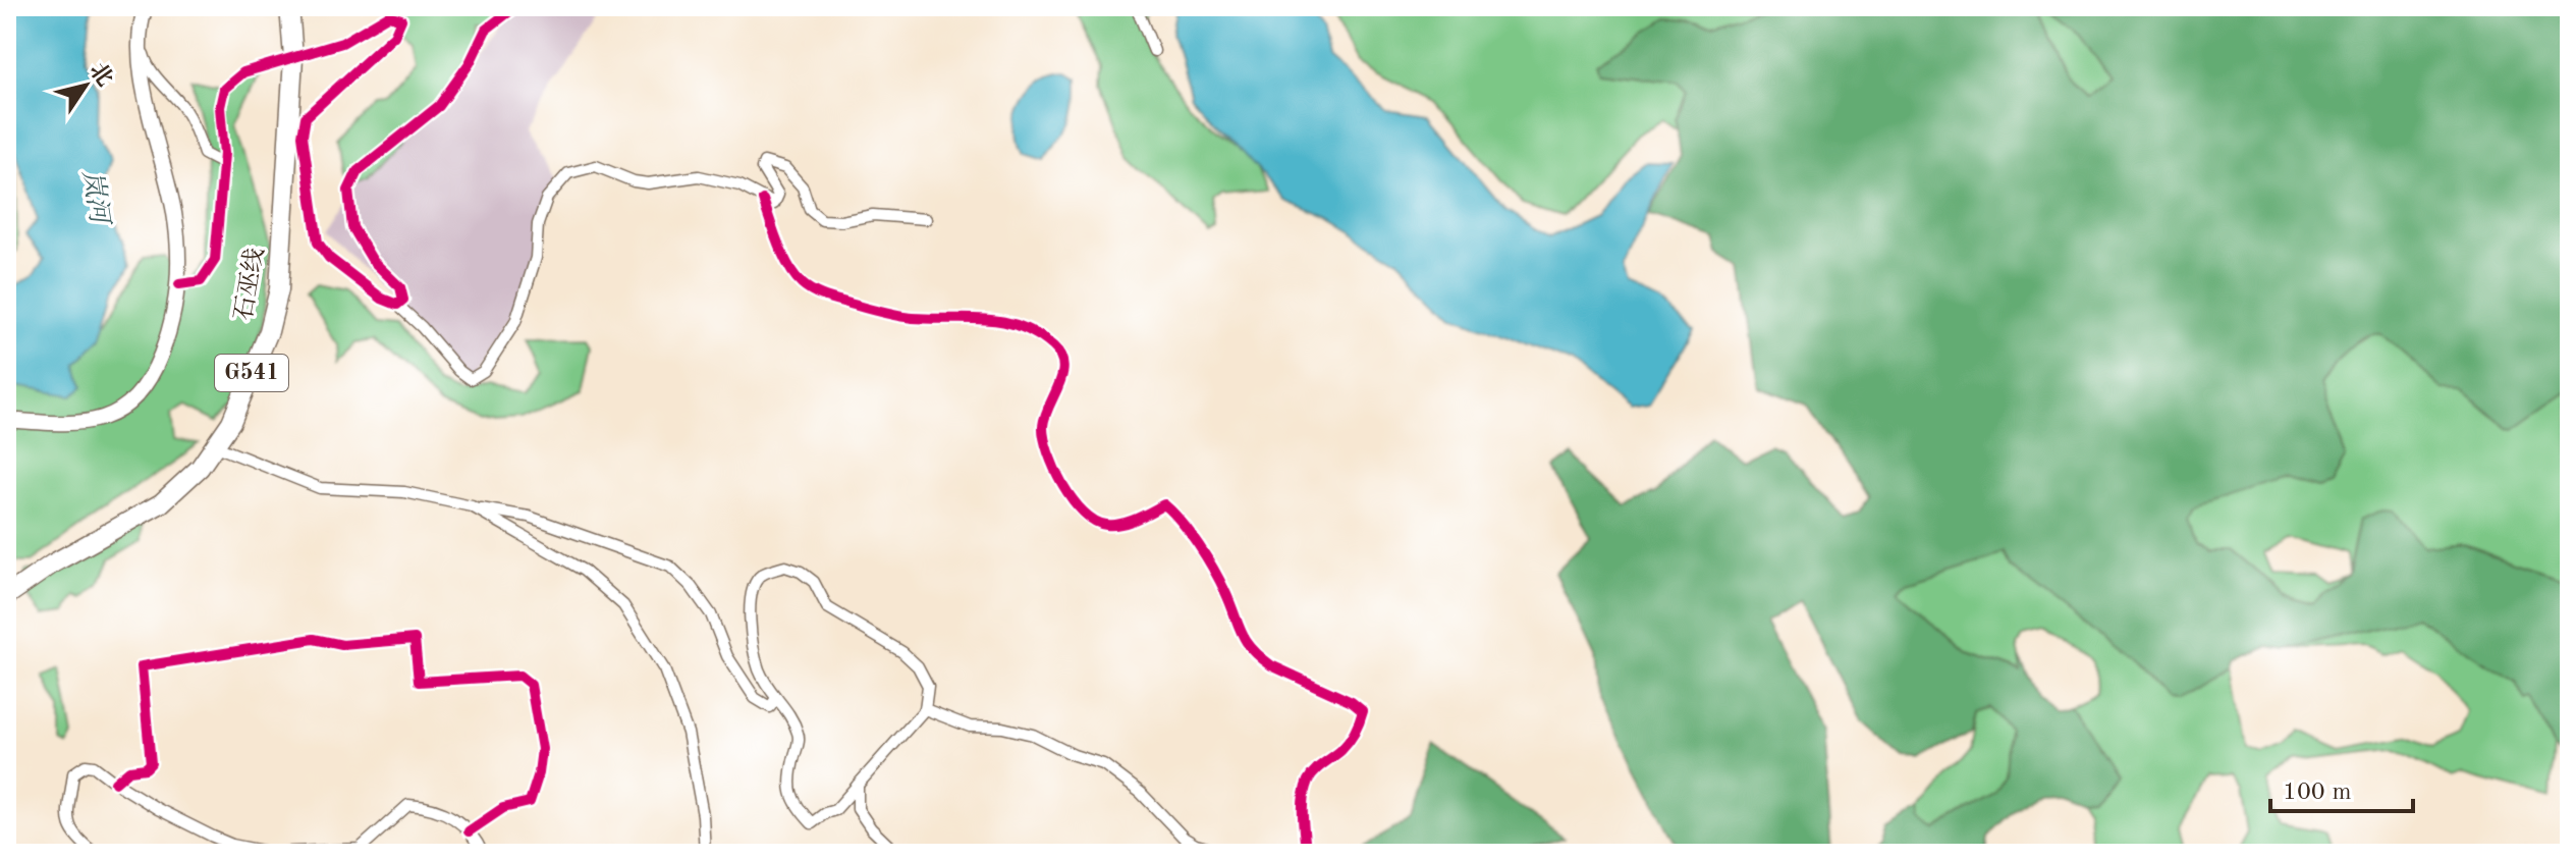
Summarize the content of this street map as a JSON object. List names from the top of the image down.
{
  "streets": {
    "highway": ["石巫线", "G541"]
  },
  "water": ["岚河"],
  "scale_bar": "100 m",
  "north": "top right"
}
